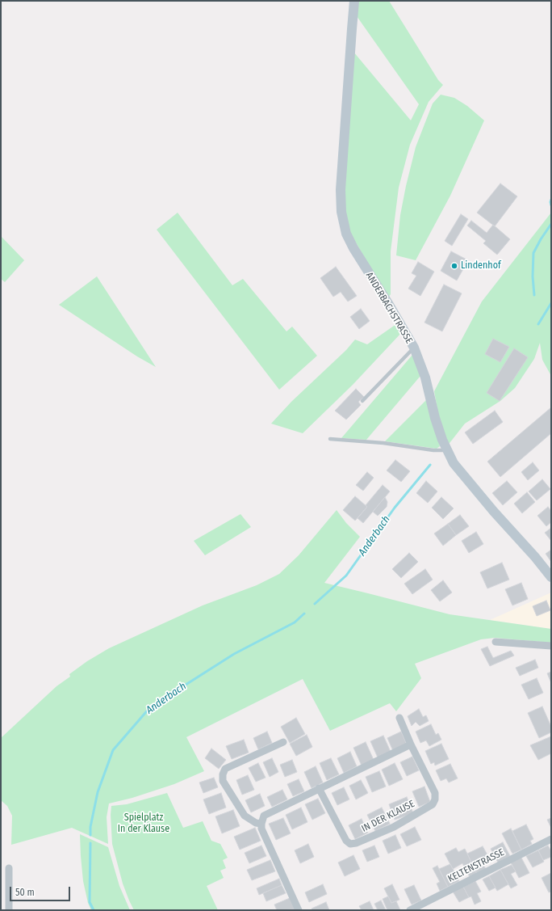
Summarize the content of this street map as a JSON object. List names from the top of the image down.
{
  "streets": {
    "main road": ["ANDERBACHSTRASSE"],
    "street": ["IN DER KLAUSE", "KELTENSTRASSE"]
  },
  "water": ["Anderbach"],
  "parks": ["Spielplatz In der Klause"],
  "places": ["Lindenhof"],
  "scale_bar": "50 m"
}
